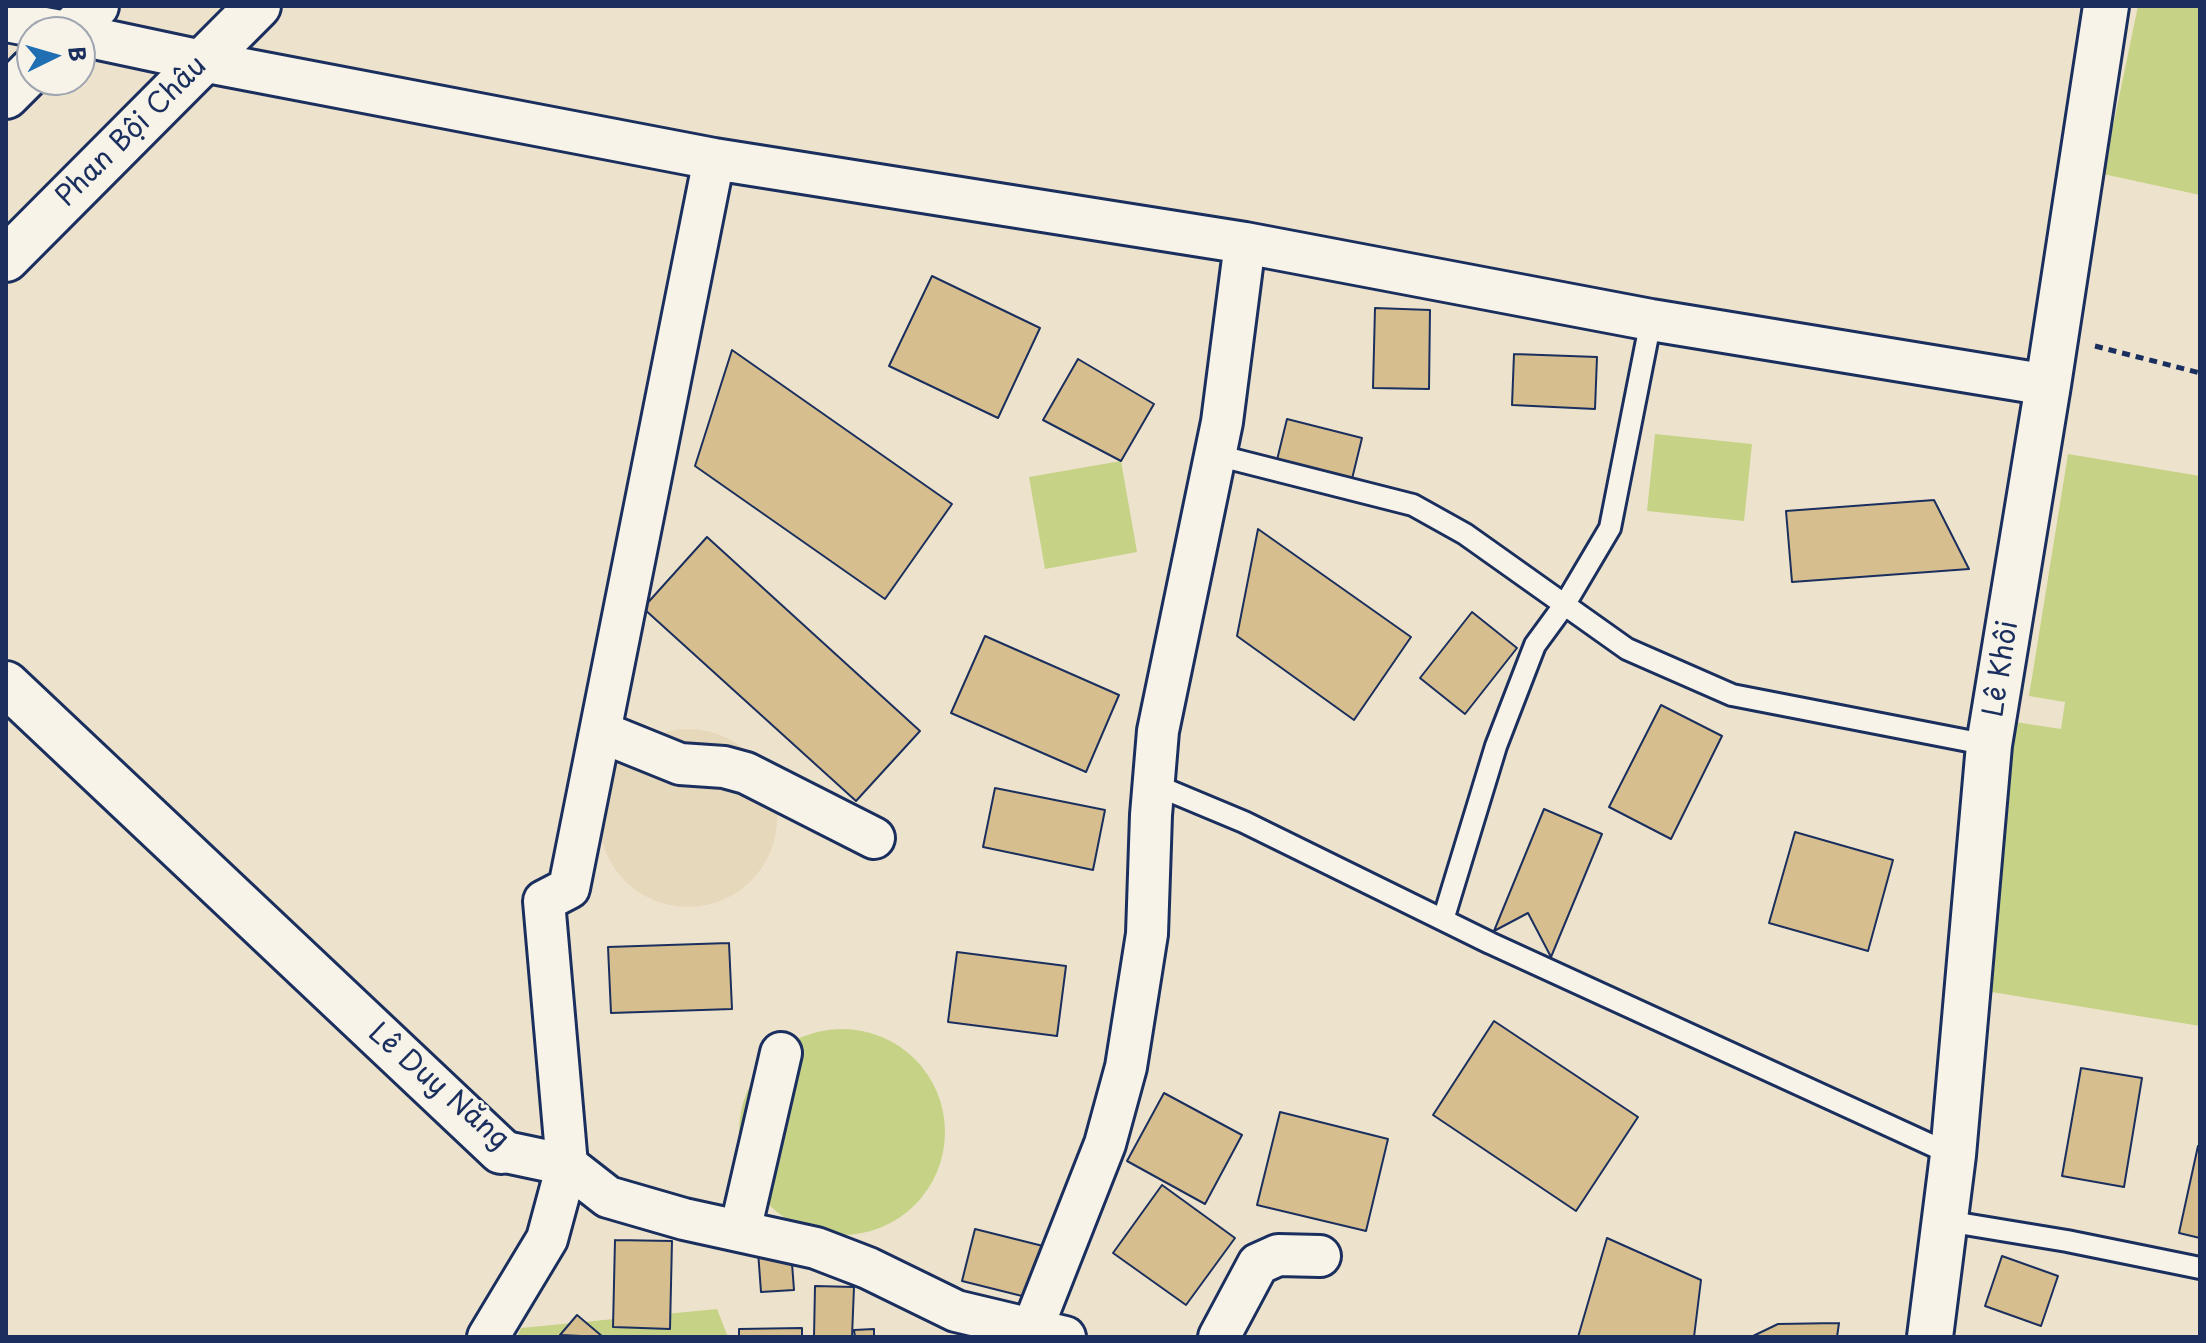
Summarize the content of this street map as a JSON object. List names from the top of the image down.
{
  "streets": {
    "street": ["Phan Bội Châu", "Lê Khôi", "Lê Duy Năng"]
  },
  "north": "right"
}
